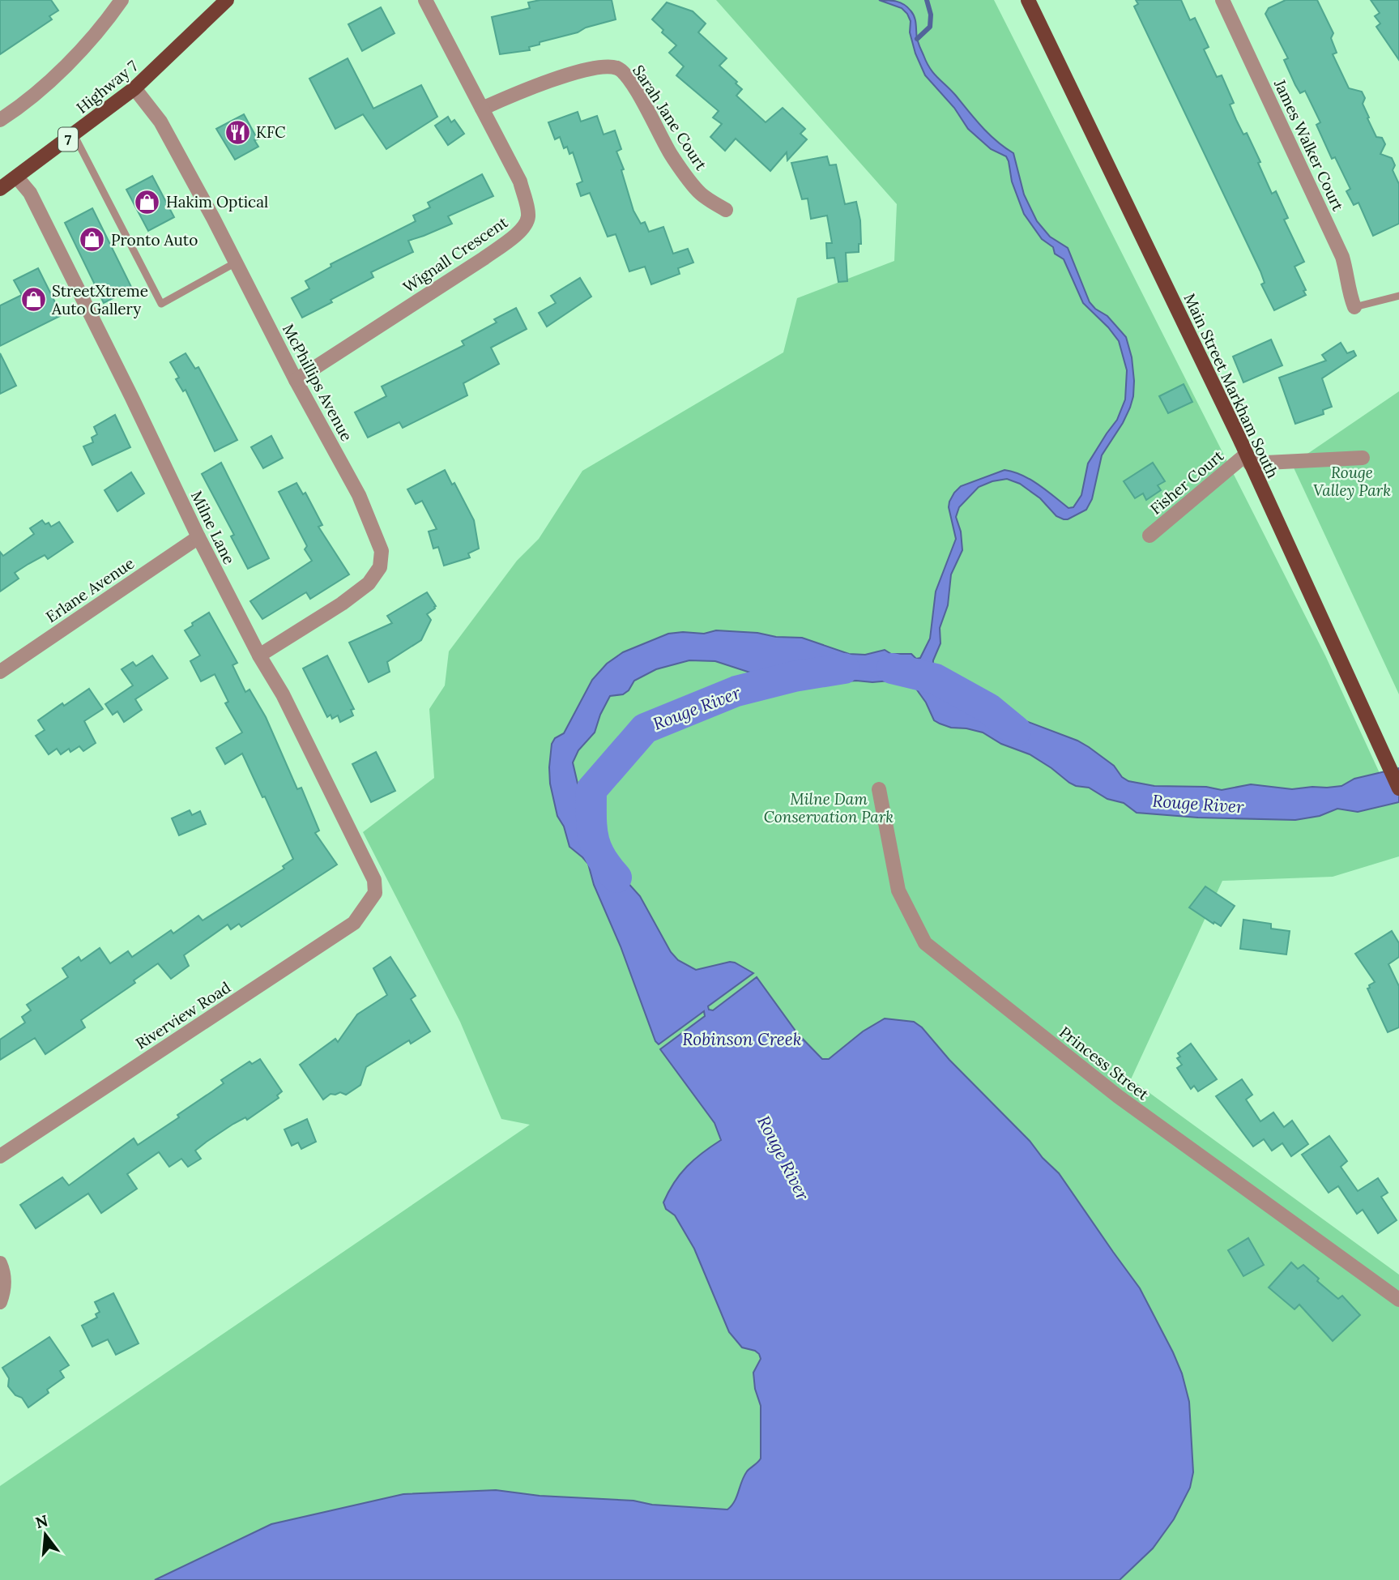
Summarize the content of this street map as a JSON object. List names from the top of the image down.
{
  "streets": {
    "main road": ["Highway 7", "7", "Main Street Markham South"],
    "street": [
      "Sarah Jane Court",
      "James Walker Court",
      "Wignall Crescent",
      "McPhillips Avenue",
      "Fisher Court",
      "Milne Lane",
      "Erlane Avenue",
      "Riverview Road",
      "Princess Street"
    ]
  },
  "crossings": [
    ["Highway 7", "McPhillips Avenue"],
    ["Highway 7", "Milne Lane"],
    ["Sarah Jane Court", "Wignall Crescent"],
    ["Wignall Crescent", "McPhillips Avenue"],
    ["McPhillips Avenue", "Milne Lane"],
    ["Main Street Markham South", "Fisher Court"],
    ["Milne Lane", "Erlane Avenue"],
    ["Milne Lane", "Riverview Road"]
  ],
  "water": ["Rouge River", "Robinson Creek"],
  "parks": ["Rouge Valley Park", "Milne Dam Conservation Park"],
  "places": {
    "restaurant": ["KFC"],
    "shop": ["Hakim Optical", "Pronto Auto", "StreetXtreme Auto Gallery"]
  },
  "north": "top"
}
